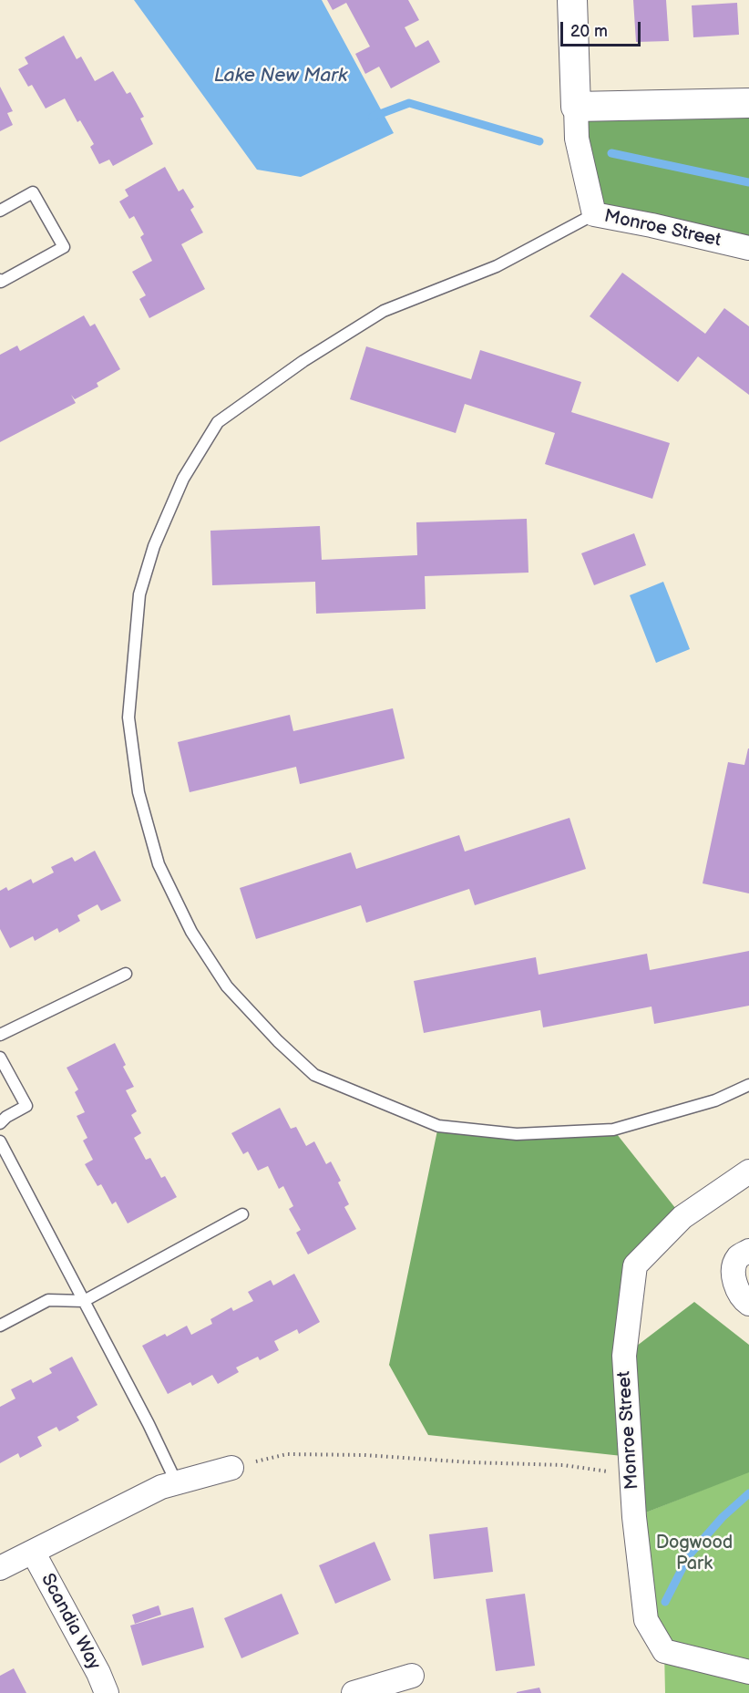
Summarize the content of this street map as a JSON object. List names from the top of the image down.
{
  "streets": {
    "street": ["Monroe Street", "Scandia Way"]
  },
  "water": ["Lake New Mark"],
  "parks": ["Dogwood Park"],
  "scale_bar": "20 m"
}
